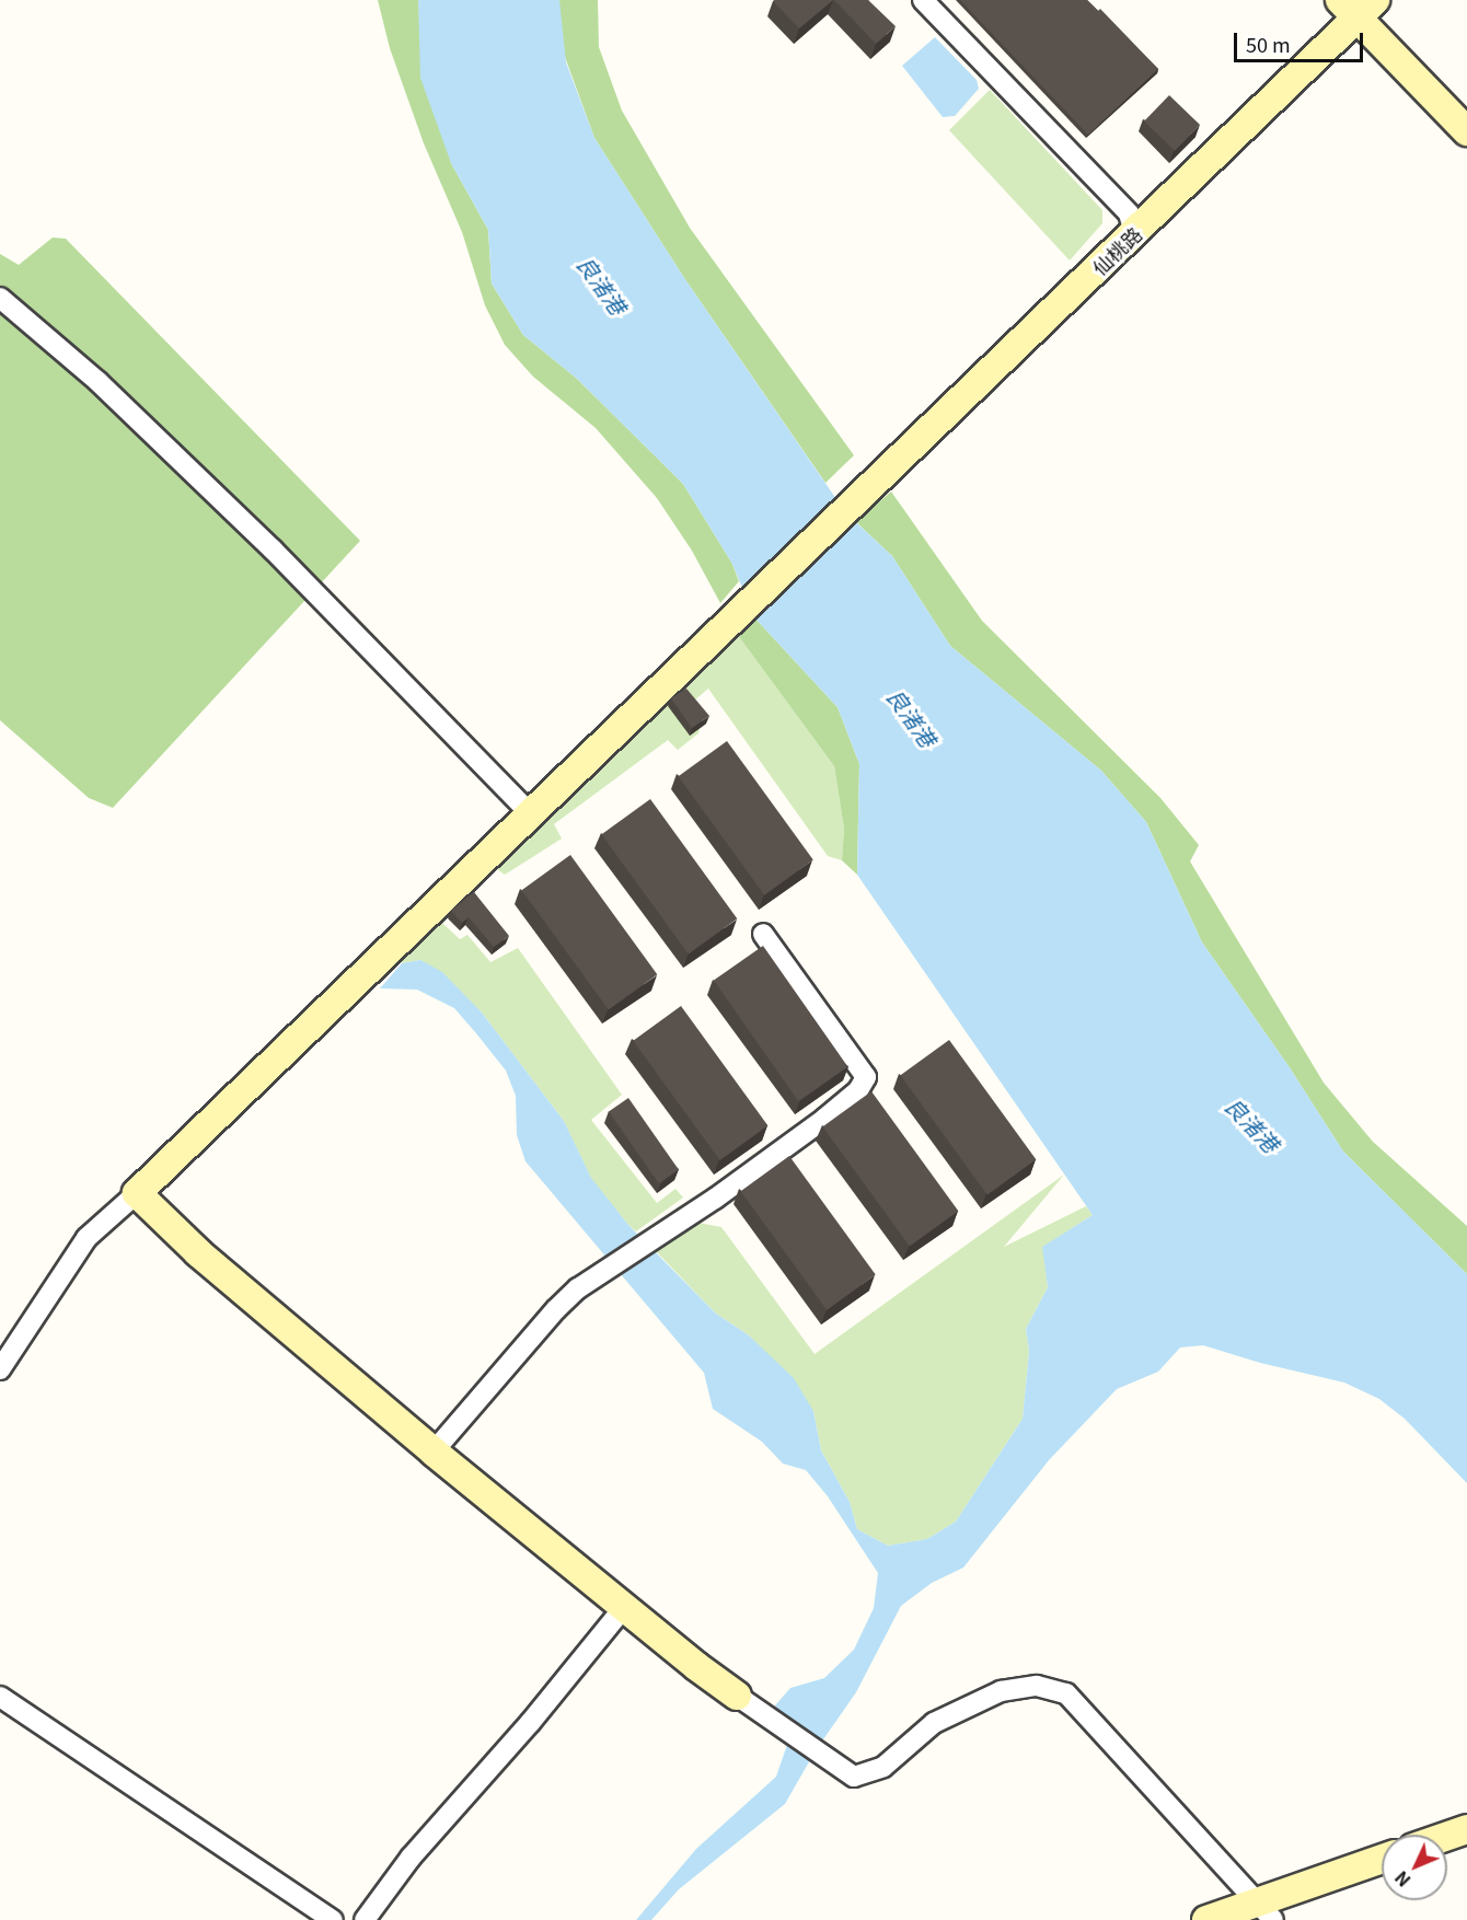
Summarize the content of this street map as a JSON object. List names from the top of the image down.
{
  "streets": {
    "street": ["仙桃路"]
  },
  "water": ["良渚港"],
  "scale_bar": "50 m",
  "north": "bottom left"
}
